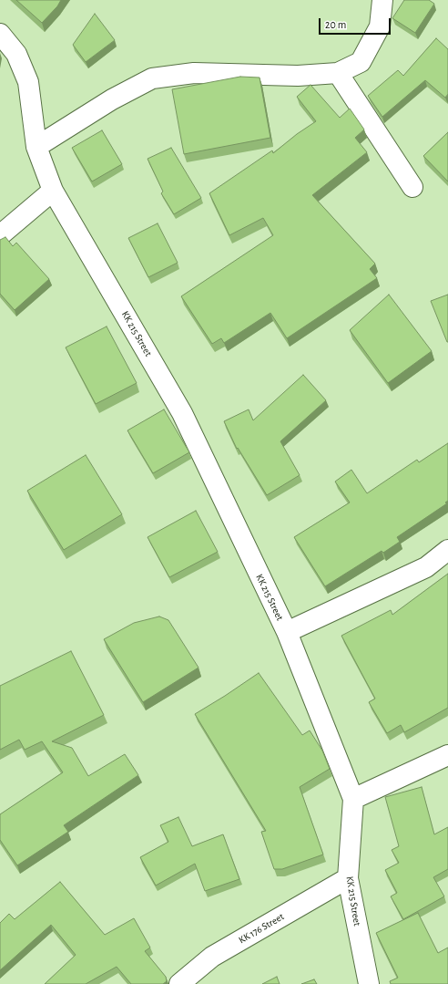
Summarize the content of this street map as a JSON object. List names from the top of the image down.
{
  "streets": {
    "street": ["KK 215 Street", "KK 176 Street"]
  },
  "crossings": [
    ["KK 215 Street", "KK 176 Street"]
  ],
  "scale_bar": "20 m"
}
